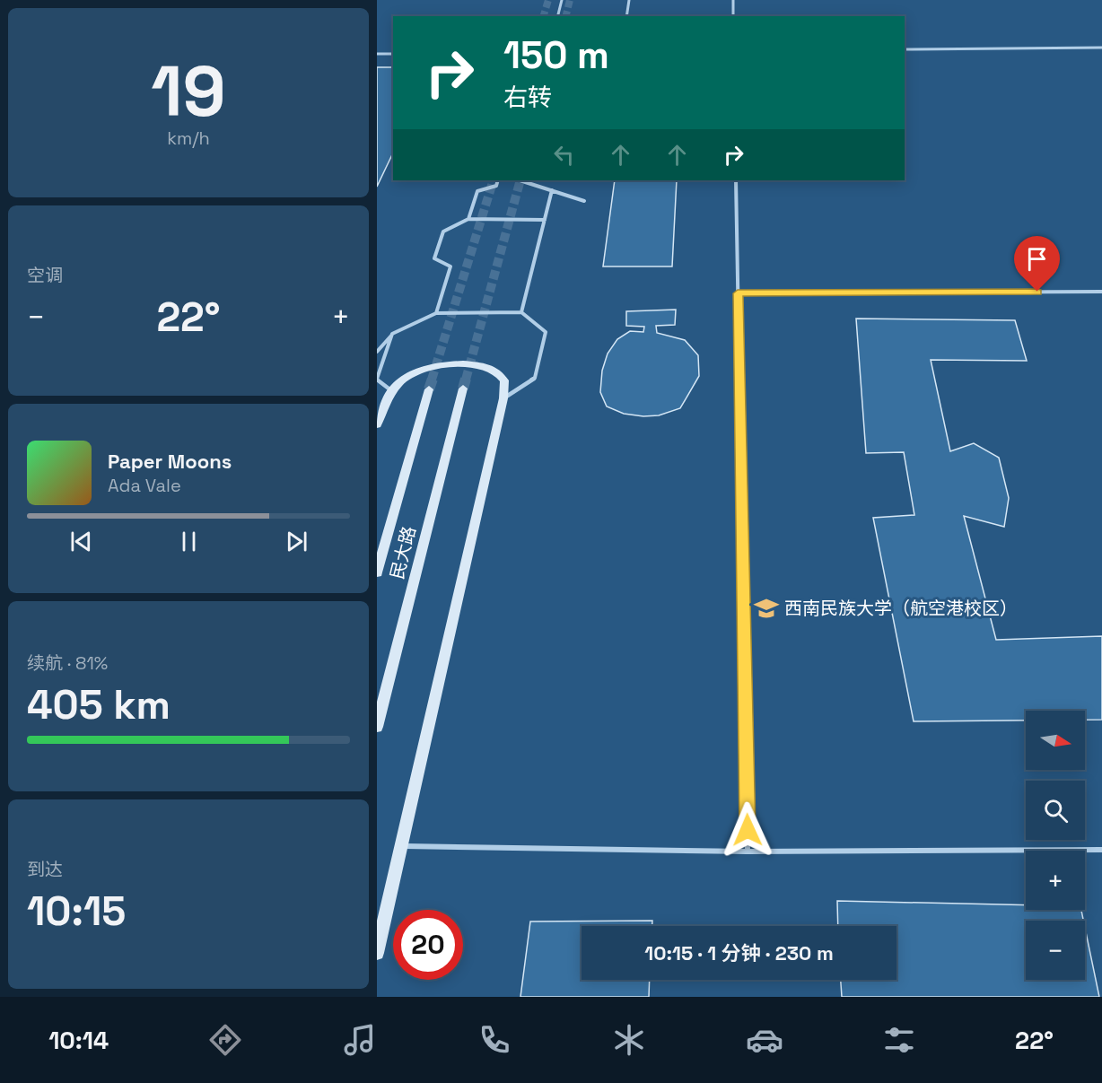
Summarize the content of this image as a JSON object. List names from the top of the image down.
{
  "streets": {
    "street": ["民大路"]
  },
  "places": {
    "school or university": ["西南民族大学（航空港校区）"]
  },
  "north": "right",
  "page": {
    "tile": [
      ["19", "km/h"],
      "空调",
      ["续航 · 81%", "405 km"],
      ["到达", "10:15"]
    ],
    "turn": ["150 m", "右转"],
    "heat": ["−", "22°", "+"],
    "song": ["Paper Moons", "Ada Vale"],
    "map_buttons": ["+", "−"],
    "limit": "20",
    "trip": "10:15 · 1 分钟 · 230 m",
    "tabs": ["10:14", "22°"]
  }
}
